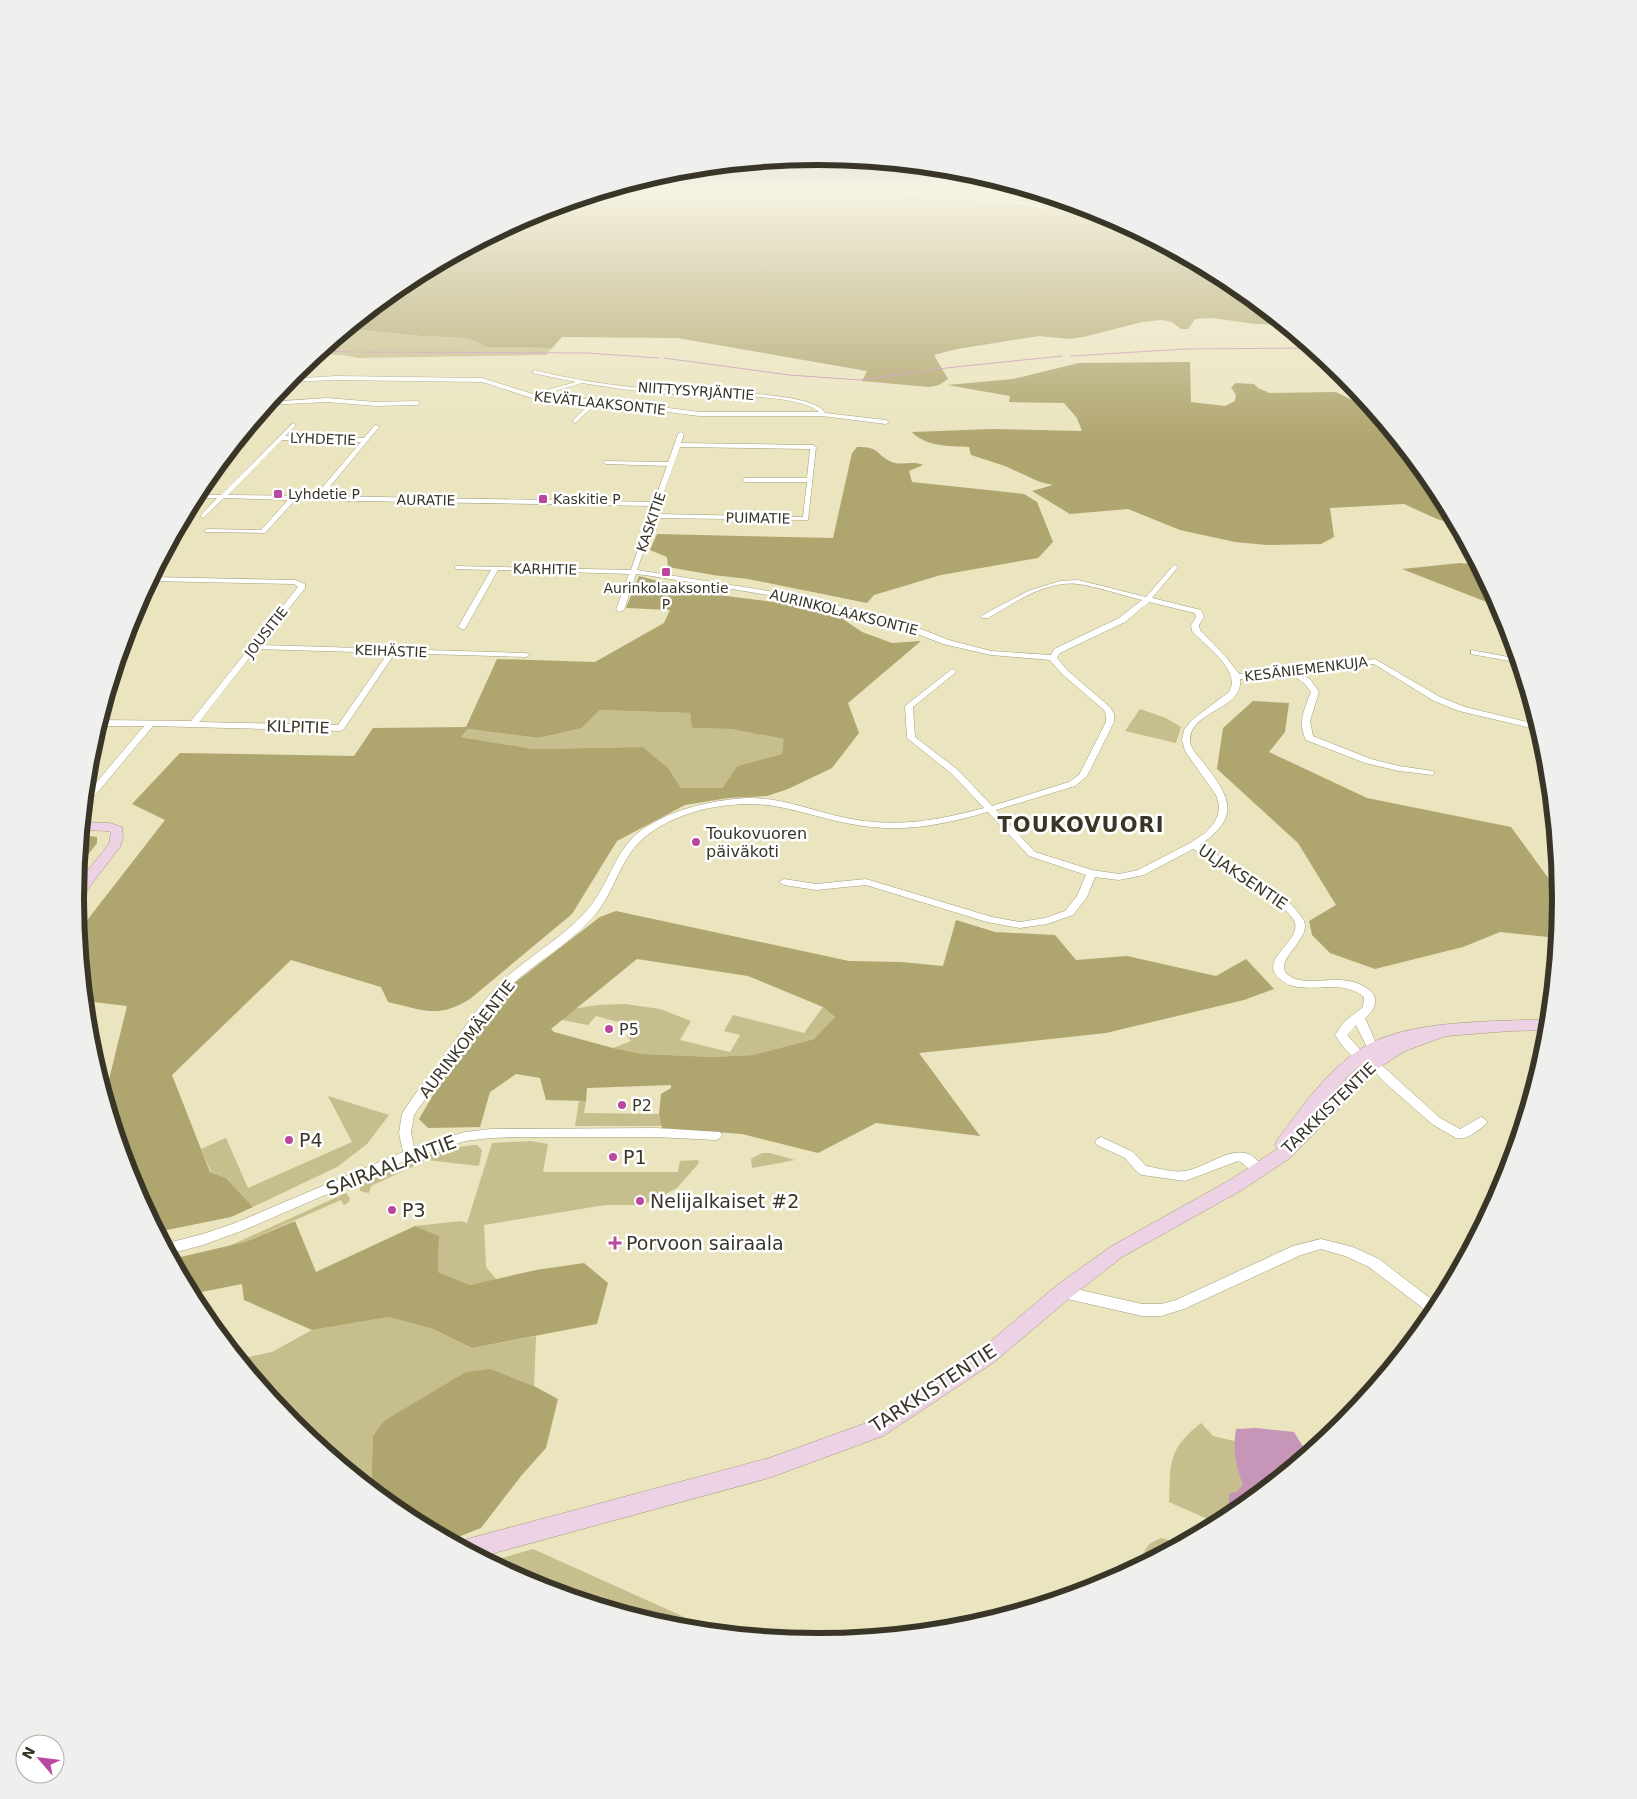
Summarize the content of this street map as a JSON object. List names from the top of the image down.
{
  "streets": {
    "street": [
      "NIITTYSYRJÄNTIE",
      "KEVÄTLAAKSONTIE",
      "LYHDETIE",
      "AURATIE",
      "PUIMATIE",
      "KASKITIE",
      "KARHITIE",
      "AURINKOLAAKSONTIE",
      "JOUSITIE",
      "KEIHÄSTIE",
      "KESÄNIEMENKUJA",
      "KILPITIE",
      "ULJAKSENTIE",
      "AURINKOMÄENTIE",
      "TARKKISTENTIE",
      "SAIRAALANTIE"
    ]
  },
  "crossings": [
    ["NIITTYSYRJÄNTIE", "KEVÄTLAAKSONTIE"],
    ["LYHDETIE", "AURATIE"],
    ["AURATIE", "KASKITIE"],
    ["PUIMATIE", "KASKITIE"],
    ["KASKITIE", "KARHITIE"],
    ["KASKITIE", "AURINKOLAAKSONTIE"],
    ["KARHITIE", "AURINKOLAAKSONTIE"],
    ["AURINKOLAAKSONTIE", "AURINKOMÄENTIE"],
    ["JOUSITIE", "KEIHÄSTIE"],
    ["JOUSITIE", "KILPITIE"],
    ["KEIHÄSTIE", "KILPITIE"],
    ["KESÄNIEMENKUJA", "ULJAKSENTIE"],
    ["ULJAKSENTIE", "TARKKISTENTIE"],
    ["AURINKOMÄENTIE", "SAIRAALANTIE"]
  ],
  "districts": ["TOUKOVUORI"],
  "places": {
    "transit": ["Lyhdetie P", "Kaskitie P", "Aurinkolaaksontie P"],
    "other": [
      "Toukovuoren päiväkoti",
      "P5",
      "P2",
      "P4",
      "P1",
      "Nelijalkaiset #2",
      "P3"
    ],
    "health": ["Porvoon sairaala"]
  },
  "north": "top left"
}
